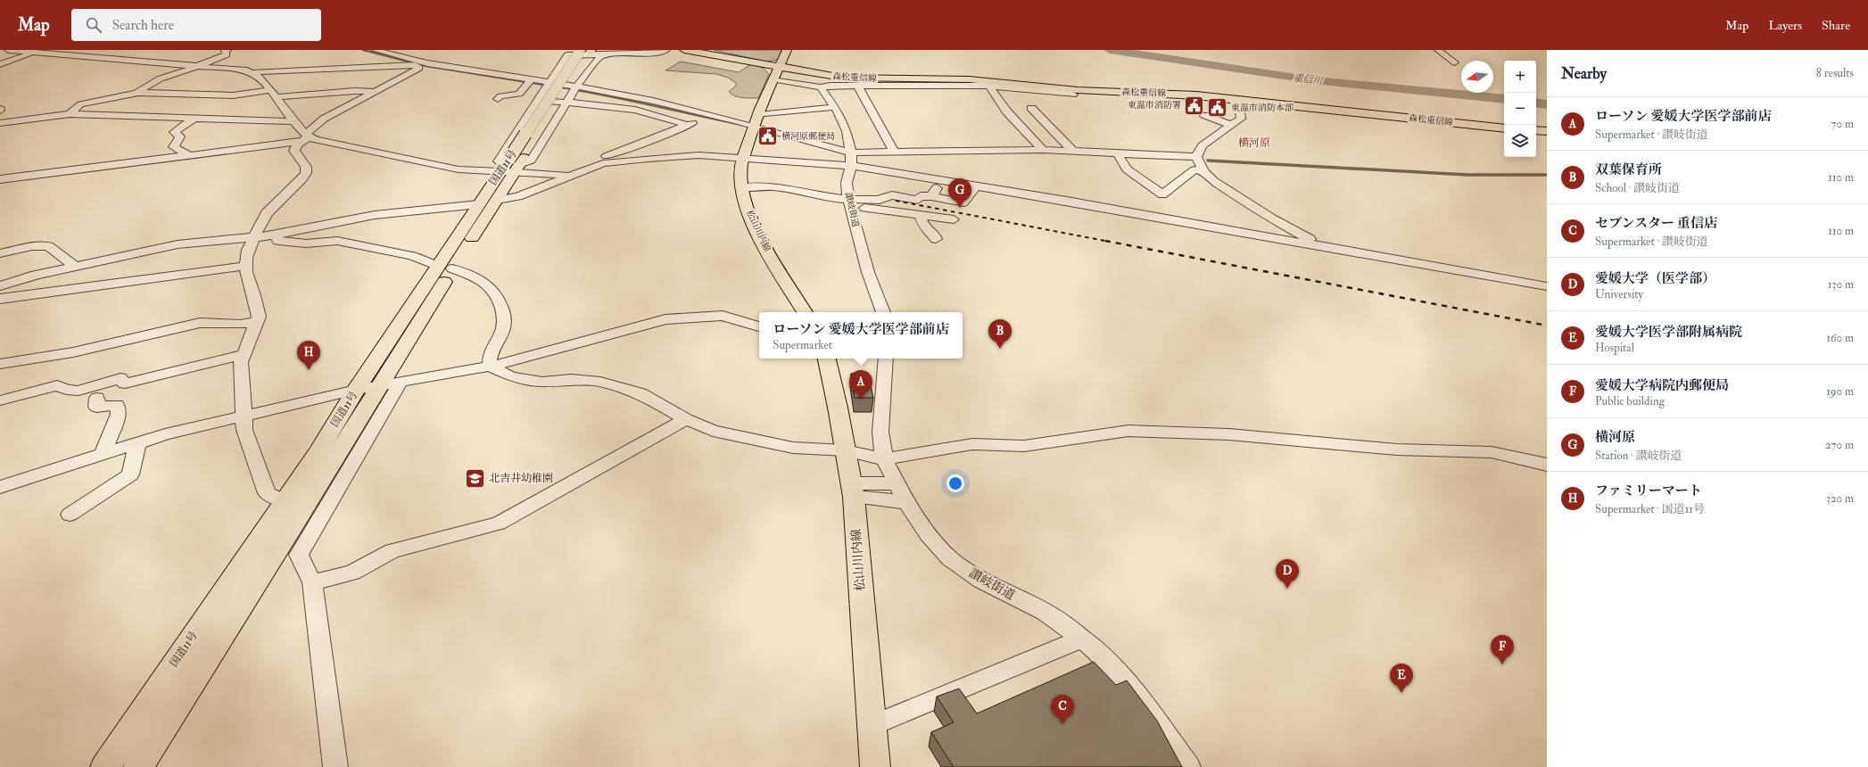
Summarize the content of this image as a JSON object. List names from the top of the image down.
{
  "streets": {
    "main road": ["森松重信線", "国道11号", "松山川内線"],
    "street": ["讃岐街道"]
  },
  "crossings": [
    ["森松重信線", "松山川内線"]
  ],
  "districts": ["横河原"],
  "water": ["重信川"],
  "places": {
    "public building": ["東温市消防署", "東温市消防本部", "横河原郵便局"],
    "school or university": ["北吉井幼稚園"]
  },
  "north": "left",
  "page": {
    "header": "Map",
    "search": "Search here",
    "nav": ["Map", "Layers", "Share"],
    "heading": ["Nearby", "8 results"],
    "map_buttons": ["+", "−"],
    "list": [
      {
        "mark": "A",
        "name": "ローソン 愛媛大学医学部前店",
        "note": "Supermarket · 讃岐街道",
        "value": "70 m"
      },
      {
        "mark": "B",
        "name": "双葉保育所",
        "note": "School · 讃岐街道",
        "value": "110 m"
      },
      {
        "mark": "C",
        "name": "セブンスター 重信店",
        "note": "Supermarket · 讃岐街道",
        "value": "110 m"
      },
      {
        "mark": "D",
        "name": "愛媛大学（医学部）",
        "note": "University",
        "value": "130 m"
      },
      {
        "mark": "E",
        "name": "愛媛大学医学部附属病院",
        "note": "Hospital",
        "value": "160 m"
      },
      {
        "mark": "F",
        "name": "愛媛大学病院内郵便局",
        "note": "Public building",
        "value": "190 m"
      },
      {
        "mark": "G",
        "name": "横河原",
        "note": "Station · 讃岐街道",
        "value": "270 m"
      },
      {
        "mark": "H",
        "name": "ファミリーマート",
        "note": "Supermarket · 国道11号",
        "value": "320 m"
      }
    ],
    "pins": [
      "G",
      "B",
      "H",
      "A",
      "D",
      "F",
      "E",
      "C"
    ],
    "popup": ["ローソン 愛媛大学医学部前店", "Supermarket"]
  }
}
